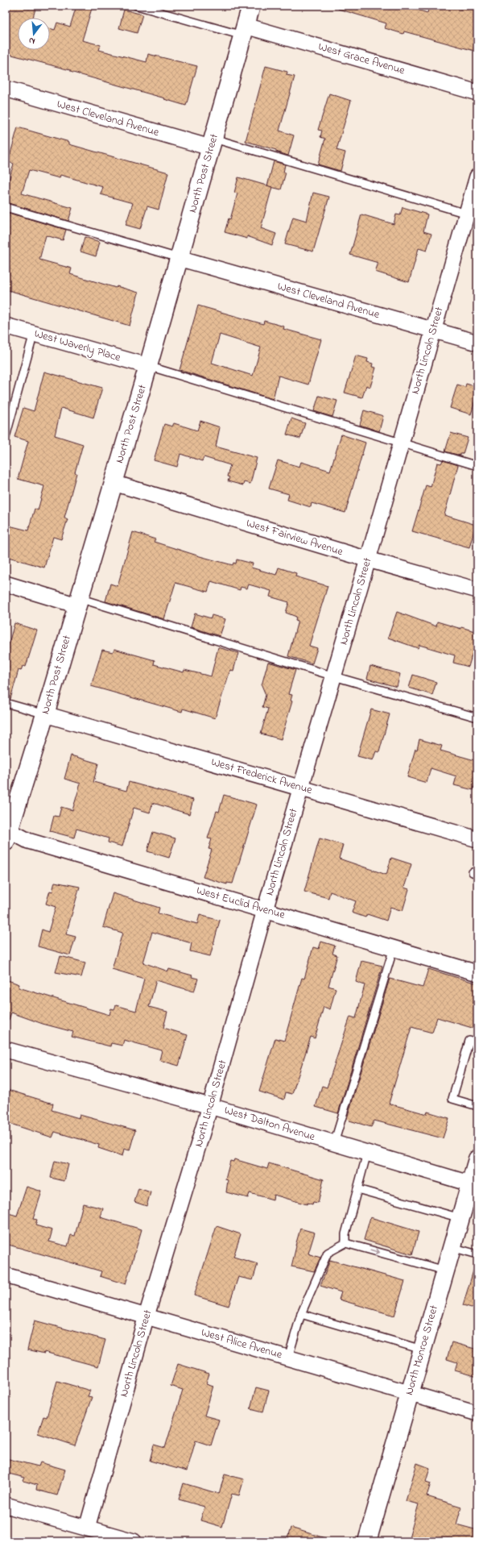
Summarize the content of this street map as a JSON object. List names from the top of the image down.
{
  "streets": {
    "street": [
      "West Grace Avenue",
      "West Cleveland Avenue",
      "North Post Street",
      "West Waverly Place",
      "North Lincoln Street",
      "West Fairview Avenue",
      "West Frederick Avenue",
      "West Euclid Avenue",
      "West Dalton Avenue",
      "West Alice Avenue",
      "North Monroe Street"
    ]
  },
  "crossings": [
    ["West Grace Avenue", "North Post Street"],
    ["West Cleveland Avenue", "North Post Street"],
    ["West Cleveland Avenue", "North Lincoln Street"],
    ["North Post Street", "West Waverly Place"],
    ["North Post Street", "West Fairview Avenue"],
    ["North Post Street", "West Frederick Avenue"],
    ["North Post Street", "West Euclid Avenue"],
    ["North Lincoln Street", "West Fairview Avenue"],
    ["North Lincoln Street", "West Frederick Avenue"],
    ["North Lincoln Street", "West Euclid Avenue"],
    ["North Lincoln Street", "West Dalton Avenue"],
    ["North Lincoln Street", "West Alice Avenue"],
    ["West Dalton Avenue", "North Monroe Street"],
    ["West Alice Avenue", "North Monroe Street"]
  ],
  "north": "bottom"
}
